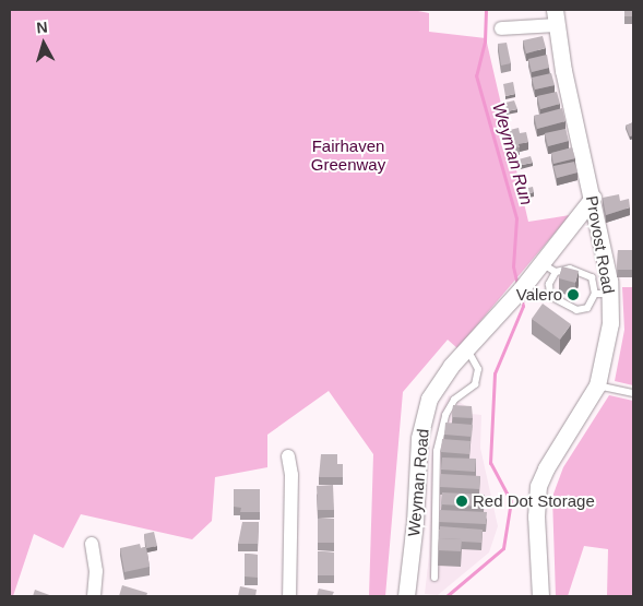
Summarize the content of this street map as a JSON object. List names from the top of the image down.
{
  "streets": {
    "street": ["Provost Road", "Weyman Road"]
  },
  "crossings": [
    ["Provost Road", "Weyman Road"]
  ],
  "water": ["Weyman Run"],
  "parks": ["Fairhaven Greenway"],
  "places": ["Valero", "Red Dot Storage"],
  "north": "top"
}
